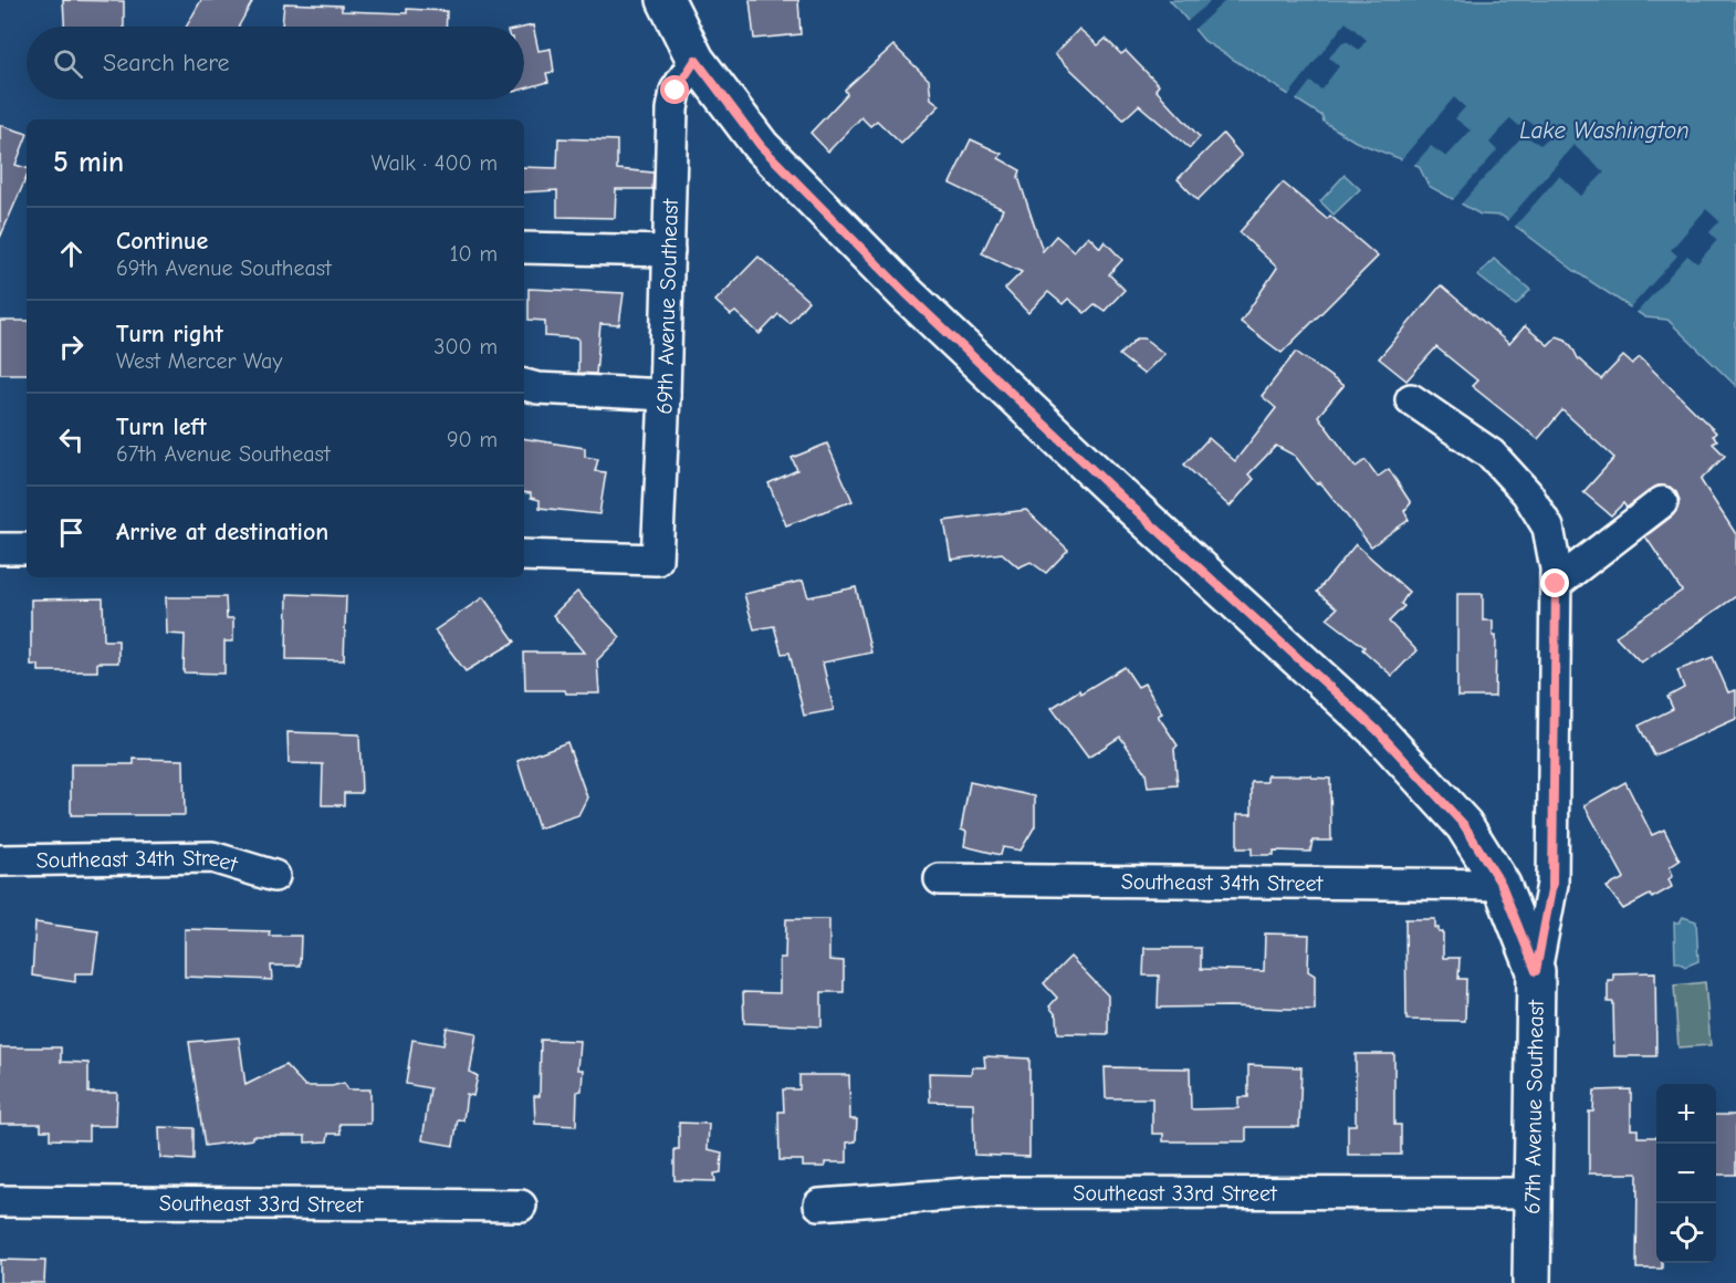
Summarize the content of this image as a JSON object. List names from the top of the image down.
{
  "streets": {
    "street": [
      "69th Avenue Southeast",
      "Southeast 34th Street",
      "67th Avenue Southeast",
      "Southeast 33rd Street"
    ]
  },
  "crossings": [
    ["67th Avenue Southeast", "Southeast 33rd Street"]
  ],
  "water": ["Lake Washington"],
  "page": {
    "search": "Search here",
    "heading": ["5 min", "Walk · 400 m"],
    "list": [
      ["Continue", "69th Avenue Southeast", "10 m"],
      ["Turn right", "West Mercer Way", "300 m"],
      ["Turn left", "67th Avenue Southeast", "90 m"],
      "Arrive at destination"
    ],
    "map_buttons": ["+", "−"]
  }
}
